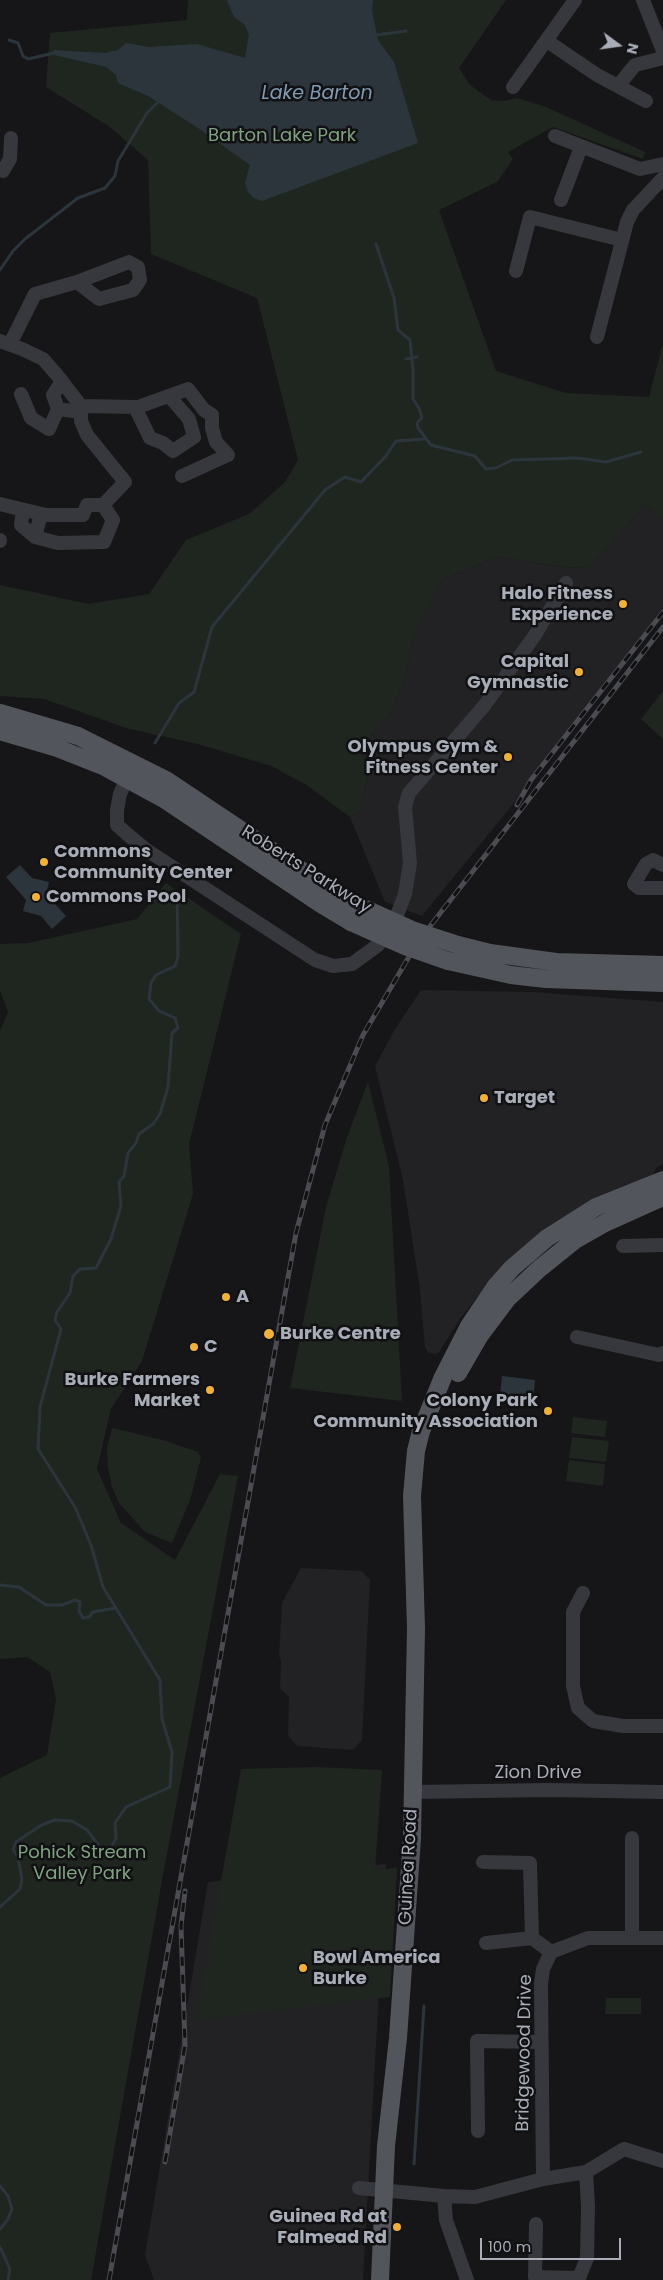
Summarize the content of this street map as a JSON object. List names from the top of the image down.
{
  "streets": {
    "main road": ["Roberts Parkway", "Guinea Road"],
    "street": ["Zion Drive", "Bridgewood Drive"]
  },
  "crossings": [
    ["Zion Drive", "Guinea Road"]
  ],
  "water": ["Lake Barton"],
  "parks": ["Barton Lake Park", "Pohick Stream Valley Park"],
  "places": [
    "Halo Fitness Experience",
    "Capital Gymnastic",
    "Olympus Gym & Fitness Center",
    "Commons Community Center",
    "Commons Pool",
    "Target",
    "A",
    "Burke Centre",
    "C",
    "Burke Farmers Market",
    "Colony Park Community Association",
    "Bowl America Burke",
    "Guinea Rd at Falmead Rd"
  ],
  "scale_bar": "100 m",
  "north": "right"
}
